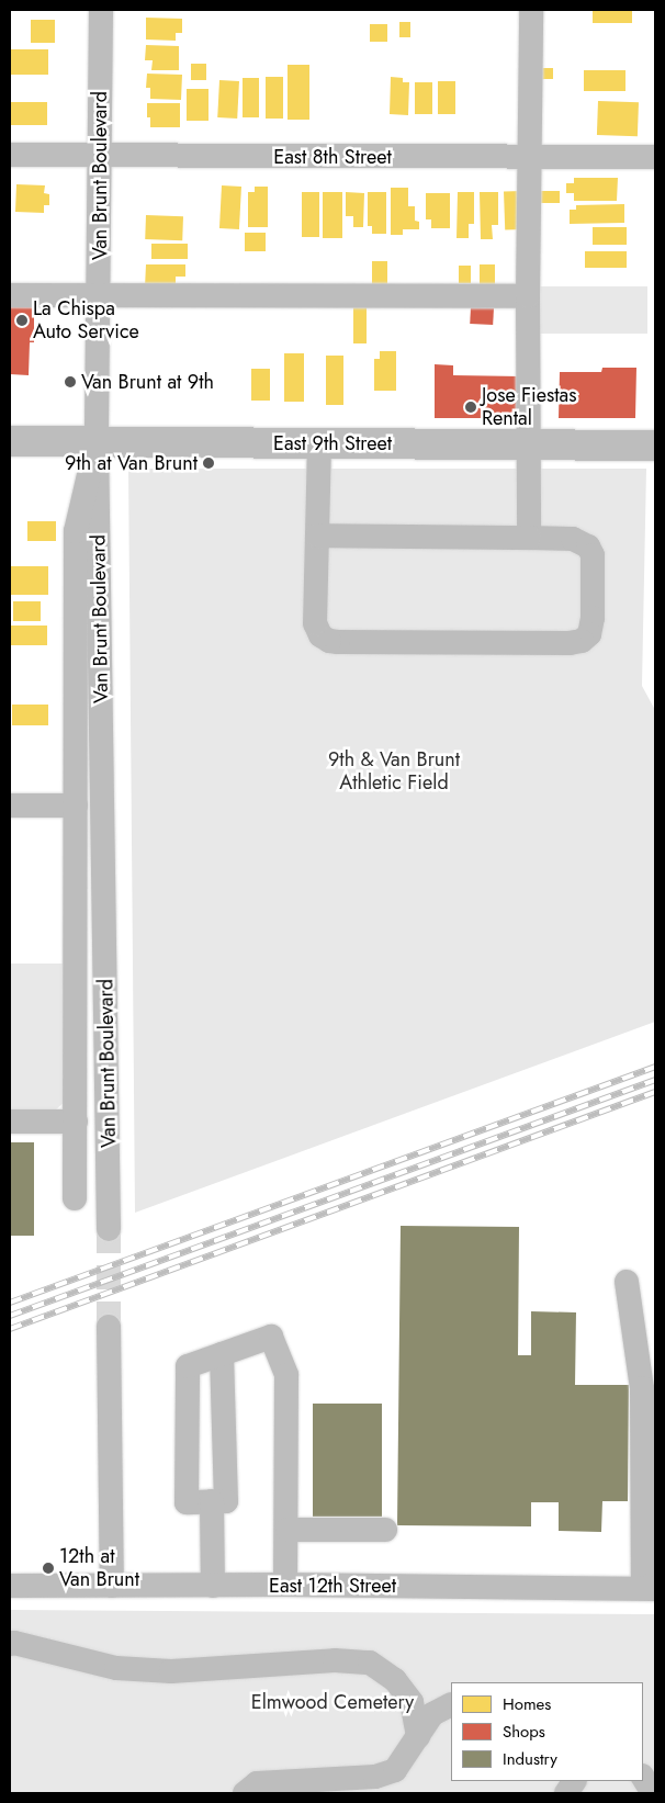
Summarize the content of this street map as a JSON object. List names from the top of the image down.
{
  "streets": {
    "main road": ["East 9th Street"],
    "street": ["East 8th Street", "Van Brunt Boulevard", "East 12th Street"]
  },
  "crossings": [
    ["East 8th Street", "Van Brunt Boulevard"],
    ["Van Brunt Boulevard", "East 9th Street"]
  ],
  "parks": ["9th & Van Brunt Athletic Field", "Elmwood Cemetery"],
  "places": [
    "La Chispa Auto Service",
    "Van Brunt at 9th",
    "Jose Fiestas Rental",
    "9th at Van Brunt",
    "12th at Van Brunt"
  ],
  "legend": ["Homes", "Shops", "Industry"]
}
